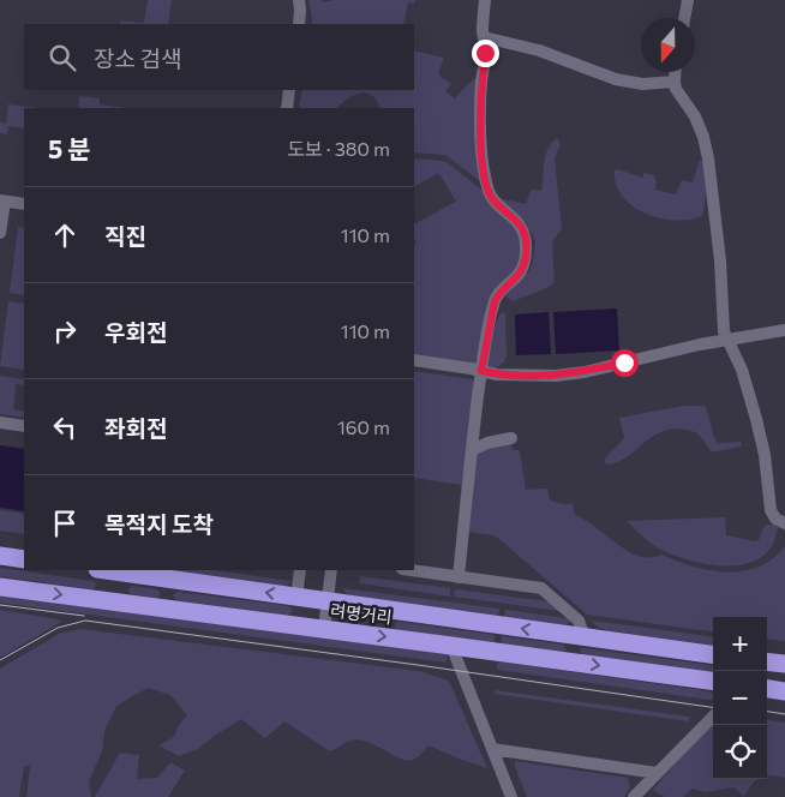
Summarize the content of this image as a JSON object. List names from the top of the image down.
{
  "streets": {
    "highway": ["려명거리"]
  },
  "north": "bottom",
  "page": {
    "search": "장소 검색",
    "heading": ["5 분", "도보 · 380 m"],
    "list": [
      ["직진", "110 m"],
      ["우회전", "110 m"],
      ["좌회전", "160 m"],
      "목적지 도착"
    ],
    "map_buttons": ["+", "−"]
  }
}
